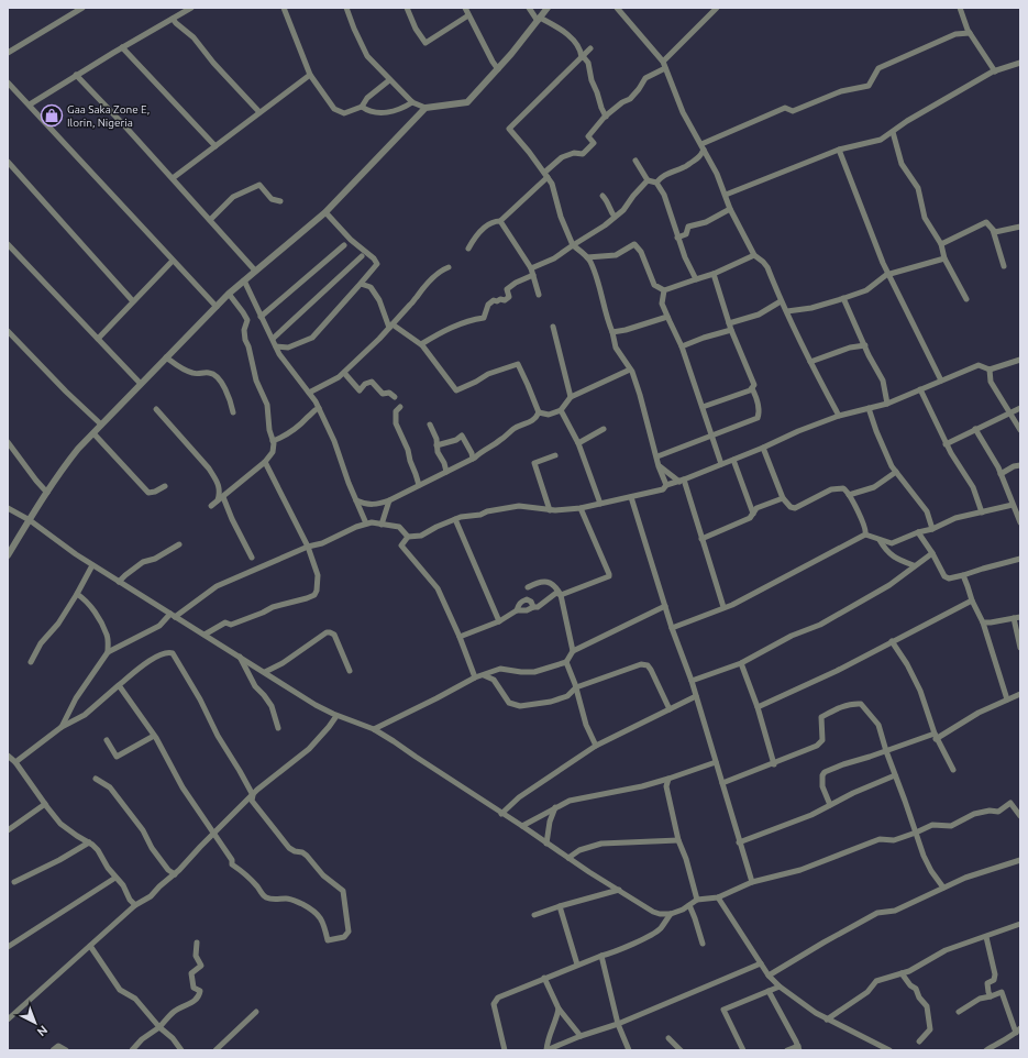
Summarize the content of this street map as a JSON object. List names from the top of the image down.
{
  "places": {
    "shop": ["Gaa Saka Zone E, Ilorin, Nigeria"]
  },
  "north": "bottom right"
}
